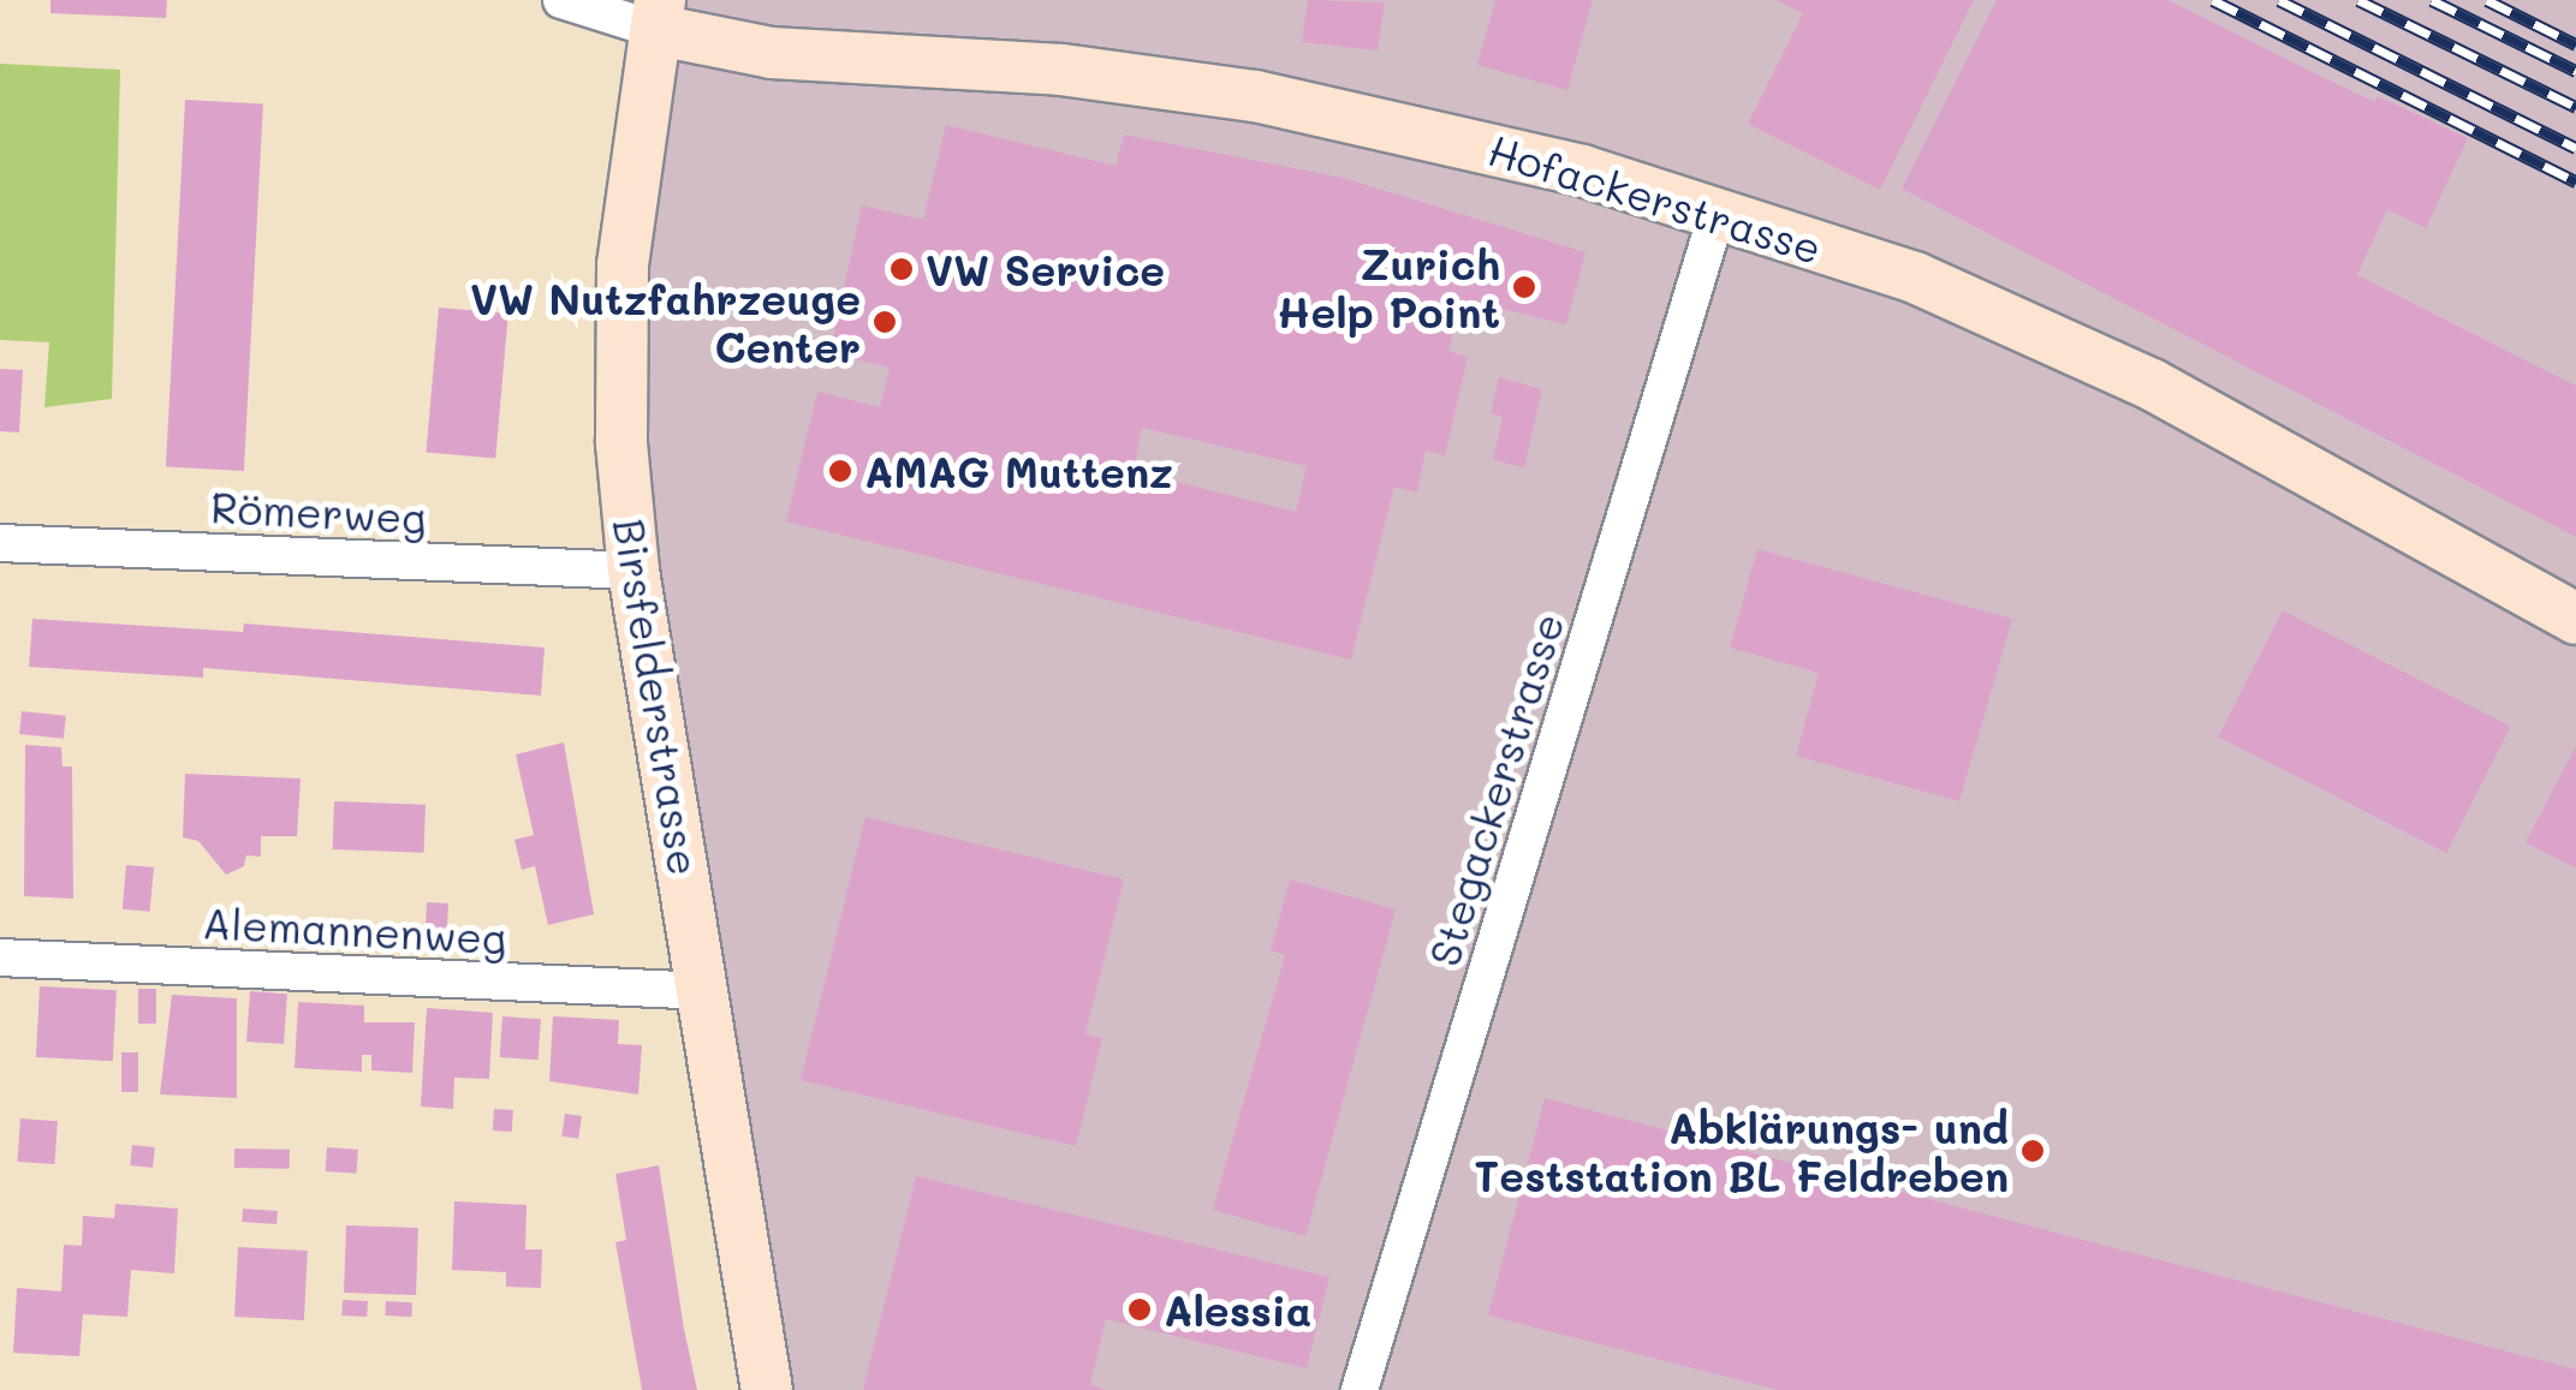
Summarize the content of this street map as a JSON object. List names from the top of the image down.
{
  "streets": {
    "street": [
      "Hofackerstrasse",
      "Römerweg",
      "Birsfelderstrasse",
      "Stegackerstrasse",
      "Alemannenweg"
    ]
  },
  "crossings": [
    ["Hofackerstrasse", "Birsfelderstrasse"],
    ["Hofackerstrasse", "Stegackerstrasse"],
    ["Römerweg", "Birsfelderstrasse"],
    ["Birsfelderstrasse", "Alemannenweg"]
  ],
  "places": [
    "VW Service",
    "Zurich Help Point",
    "VW Nutzfahrzeuge Center",
    "AMAG Muttenz",
    "Abklärungs- und Teststation BL Feldreben",
    "Alessia"
  ]
}
